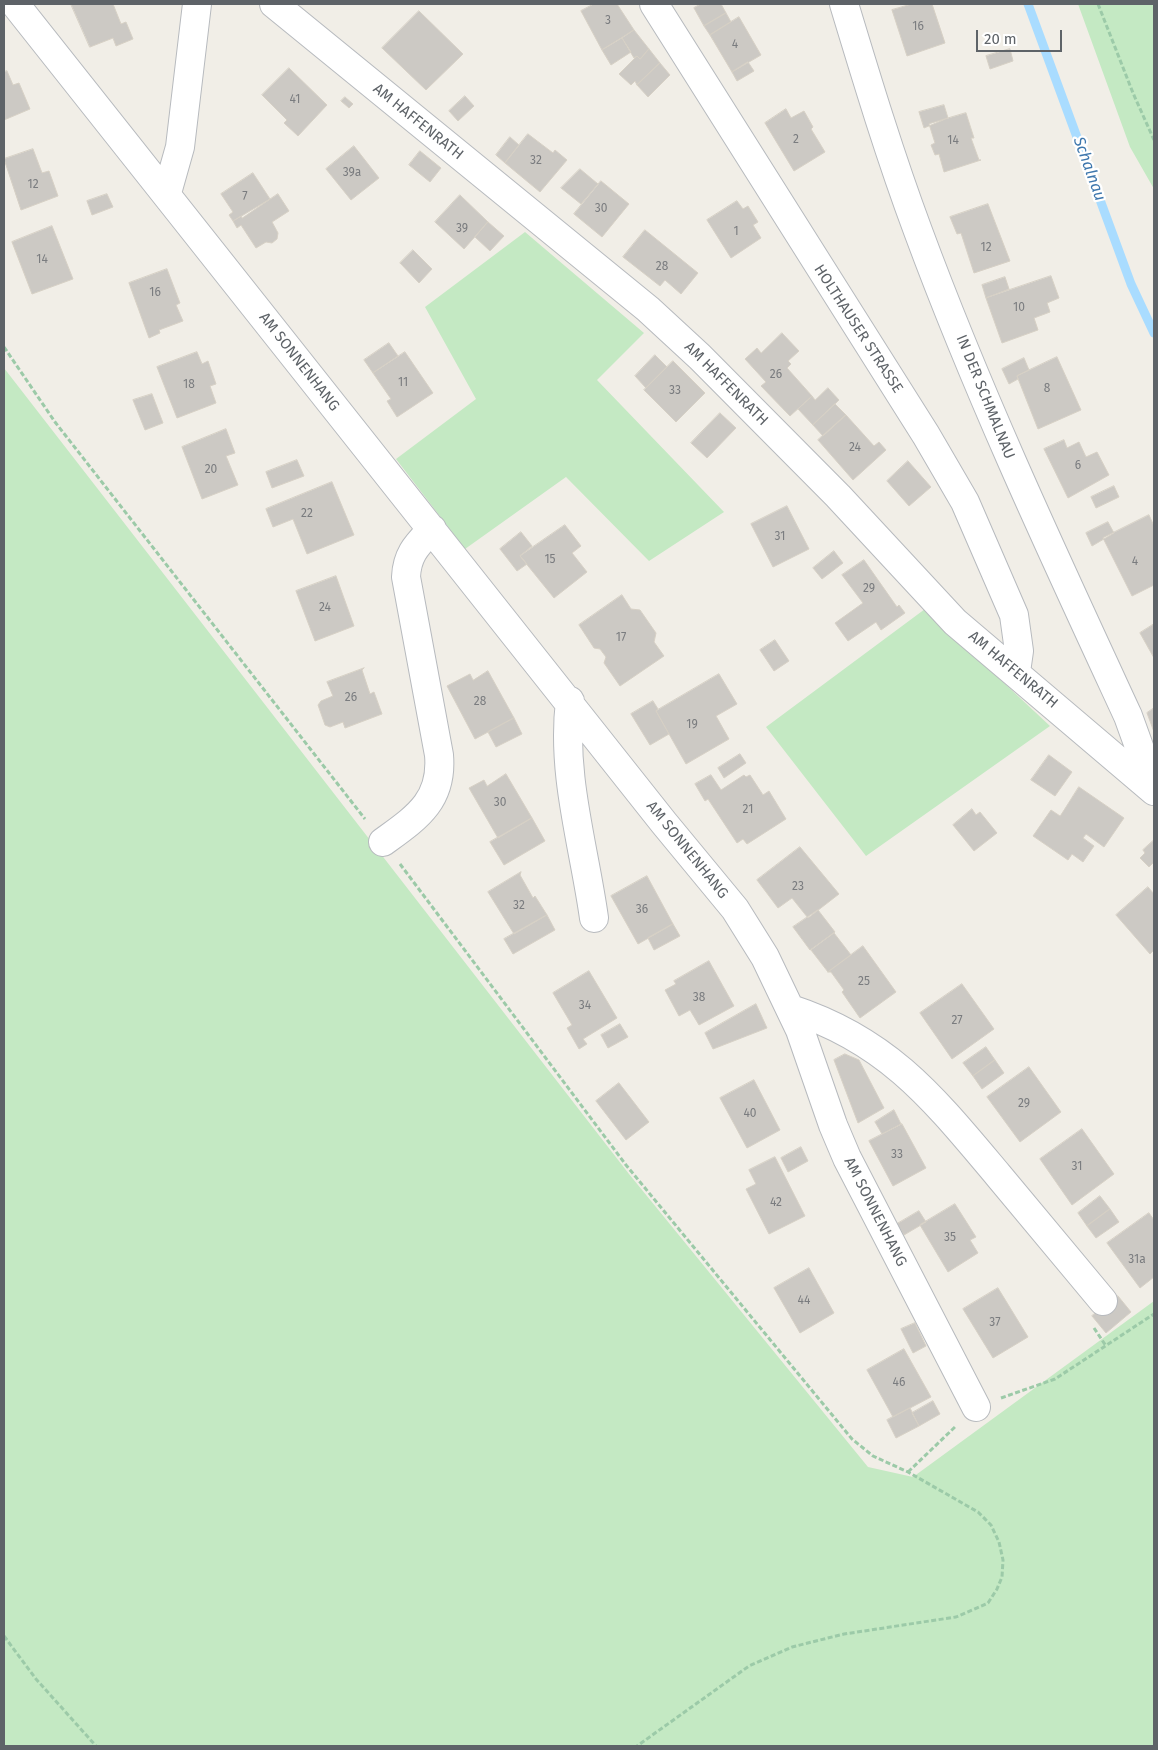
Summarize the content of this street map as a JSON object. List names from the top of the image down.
{
  "streets": {
    "street": [
      "AM HAFFENRATH",
      "HOLTHAUSER STRASSE",
      "AM SONNENHANG",
      "IN DER SCHMALNAU"
    ]
  },
  "crossings": [
    ["AM HAFFENRATH", "HOLTHAUSER STRASSE"],
    ["AM HAFFENRATH", "IN DER SCHMALNAU"]
  ],
  "water": ["Schalnau"],
  "house_numbers": [
    "3",
    "16",
    "4",
    "41",
    "2",
    "14",
    "32",
    "39a",
    "12",
    "7",
    "30",
    "39",
    "1",
    "12",
    "14",
    "28",
    "16",
    "10",
    "26",
    "11",
    "18",
    "8",
    "33",
    "24",
    "6",
    "20",
    "22",
    "31",
    "15",
    "4",
    "29",
    "24",
    "17",
    "26",
    "28",
    "19",
    "30",
    "21",
    "23",
    "32",
    "36",
    "25",
    "38",
    "34",
    "27",
    "29",
    "40",
    "33",
    "31",
    "42",
    "35",
    "31a",
    "44",
    "37",
    "46"
  ],
  "scale_bar": "20 m"
}
